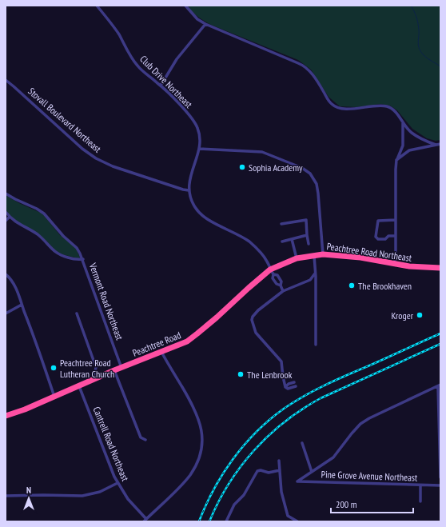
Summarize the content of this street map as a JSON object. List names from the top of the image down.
{
  "streets": {
    "highway": ["Peachtree Road Northeast", "Peachtree Road"],
    "street": [
      "Club Drive Northeast",
      "Stovall Boulevard Northeast",
      "Vermont Road Northeast",
      "Cantrell Road Northeast",
      "Pine Grove Avenue Northeast"
    ]
  },
  "crossings": [
    ["Club Drive Northeast", "Stovall Boulevard Northeast"],
    ["Club Drive Northeast", "Peachtree Road"],
    ["Peachtree Road Northeast", "Peachtree Road"],
    ["Vermont Road Northeast", "Peachtree Road"],
    ["Peachtree Road", "Cantrell Road Northeast"]
  ],
  "places": [
    "Sophia Academy",
    "The Brookhaven",
    "Kroger",
    "Peachtree Road Lutheran Church",
    "The Lenbrook"
  ],
  "scale_bar": "200 m",
  "north": "top"
}
